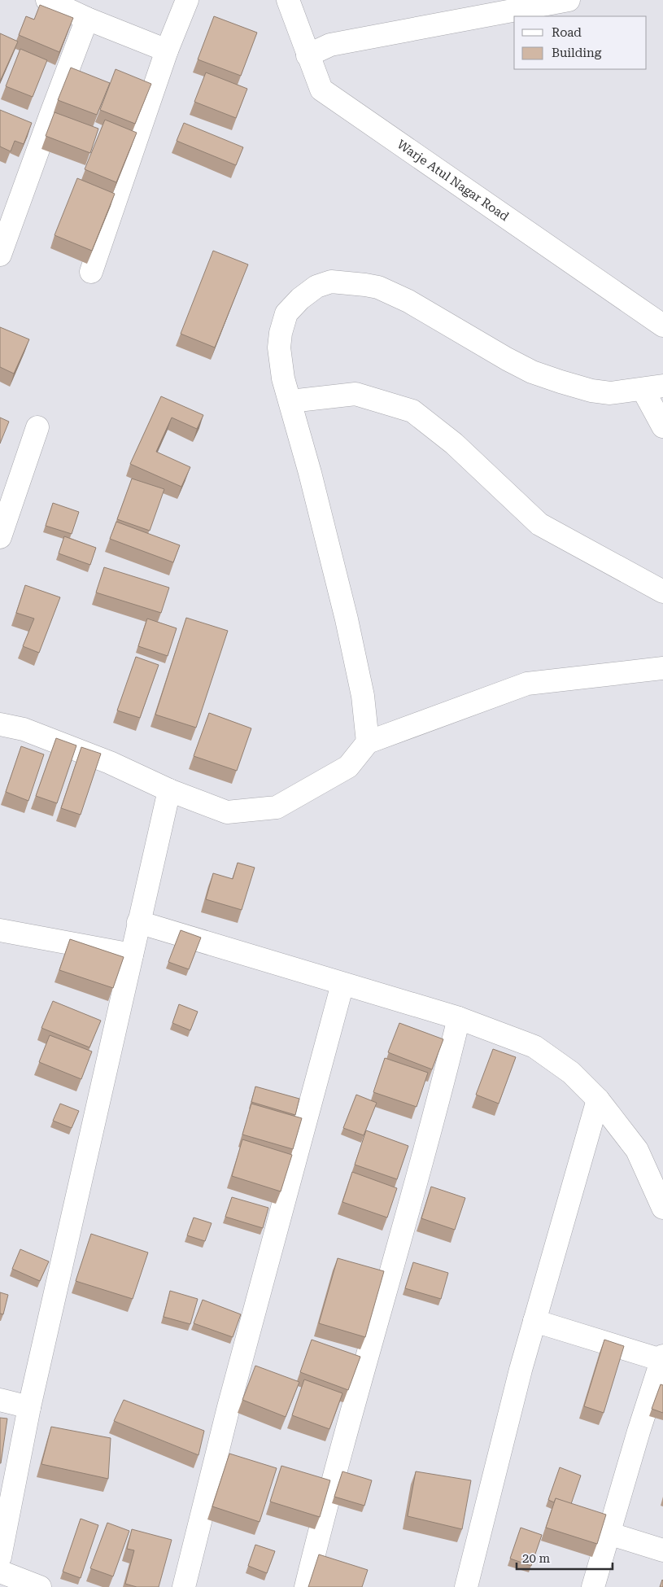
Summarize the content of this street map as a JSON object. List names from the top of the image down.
{
  "streets": {
    "street": ["Warje Atul Nagar Road"]
  },
  "legend": ["Road", "Building"],
  "scale_bar": "20 m"
}
